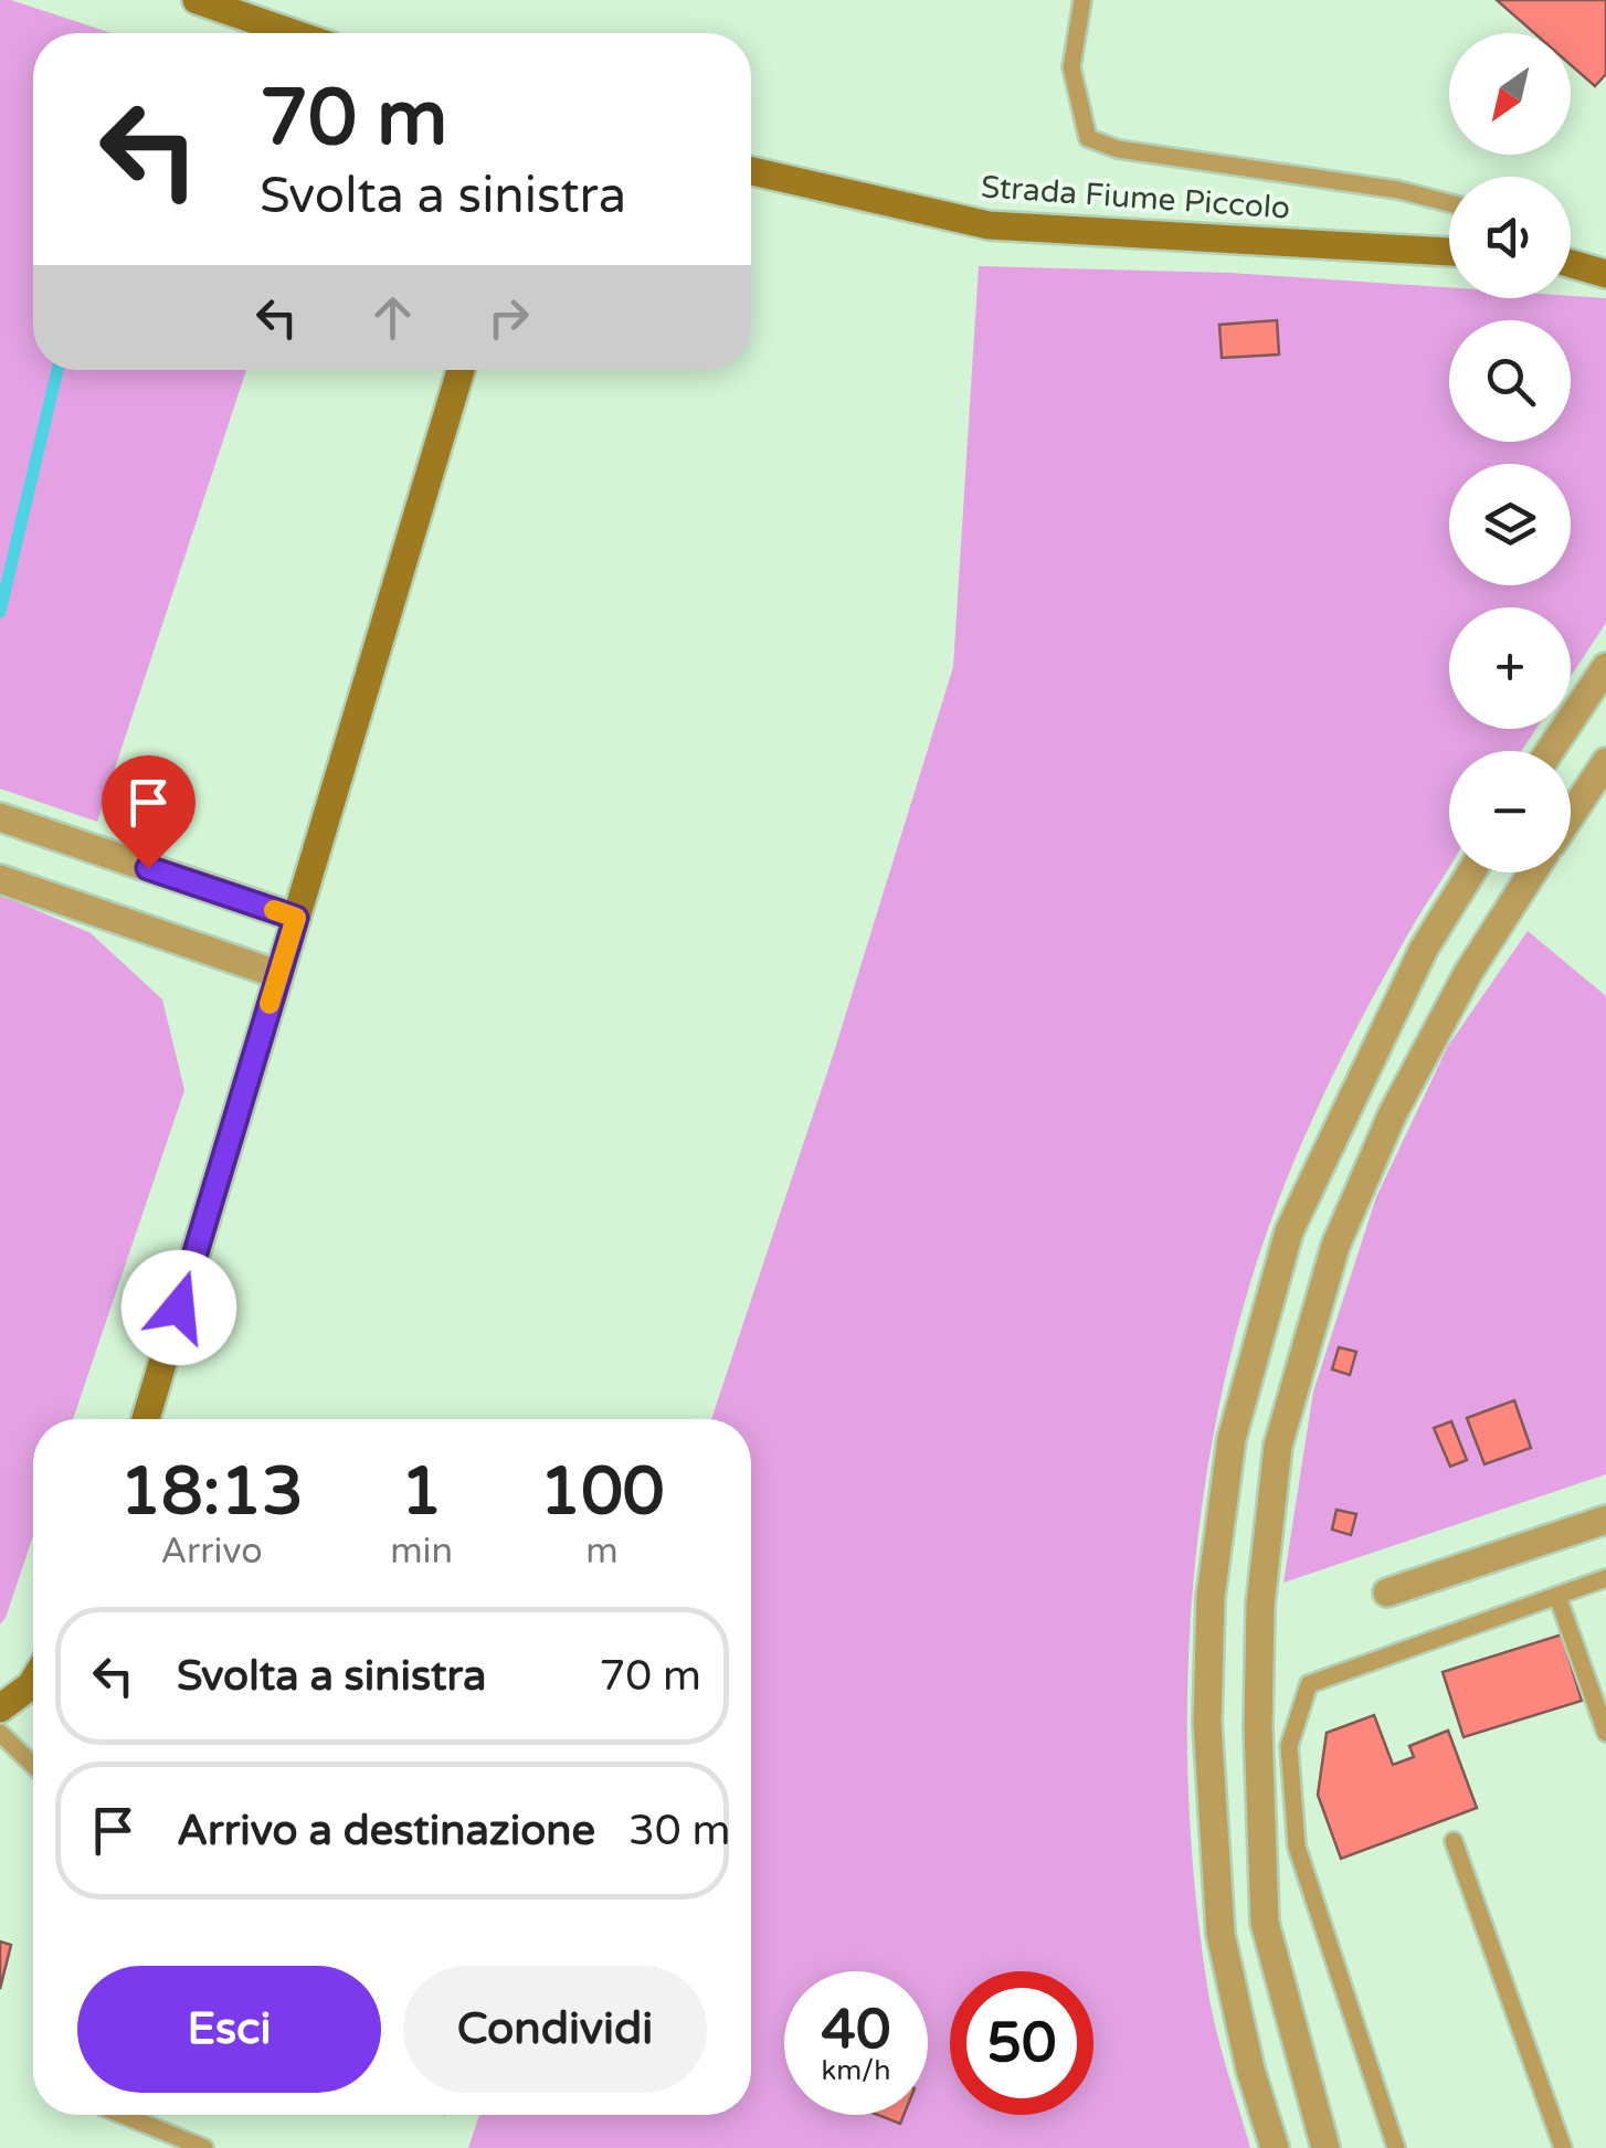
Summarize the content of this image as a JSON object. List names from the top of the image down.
{
  "streets": {
    "main road": ["Strada Fiume Piccolo"]
  },
  "north": "bottom left",
  "page": {
    "map_buttons": ["+", "−"],
    "turn": ["70 m", "Svolta a sinistra"],
    "eta": [
      "18:13",
      "Arrivo",
      "1",
      "min",
      "100",
      "m"
    ],
    "list": [
      {
        "name": "Svolta a sinistra",
        "value": "70 m"
      },
      {
        "name": "Arrivo a destinazione",
        "value": "30 m"
      }
    ],
    "buttons": ["Esci", "Condividi"],
    "speed": "40 km/h",
    "limit": "50"
  }
}
